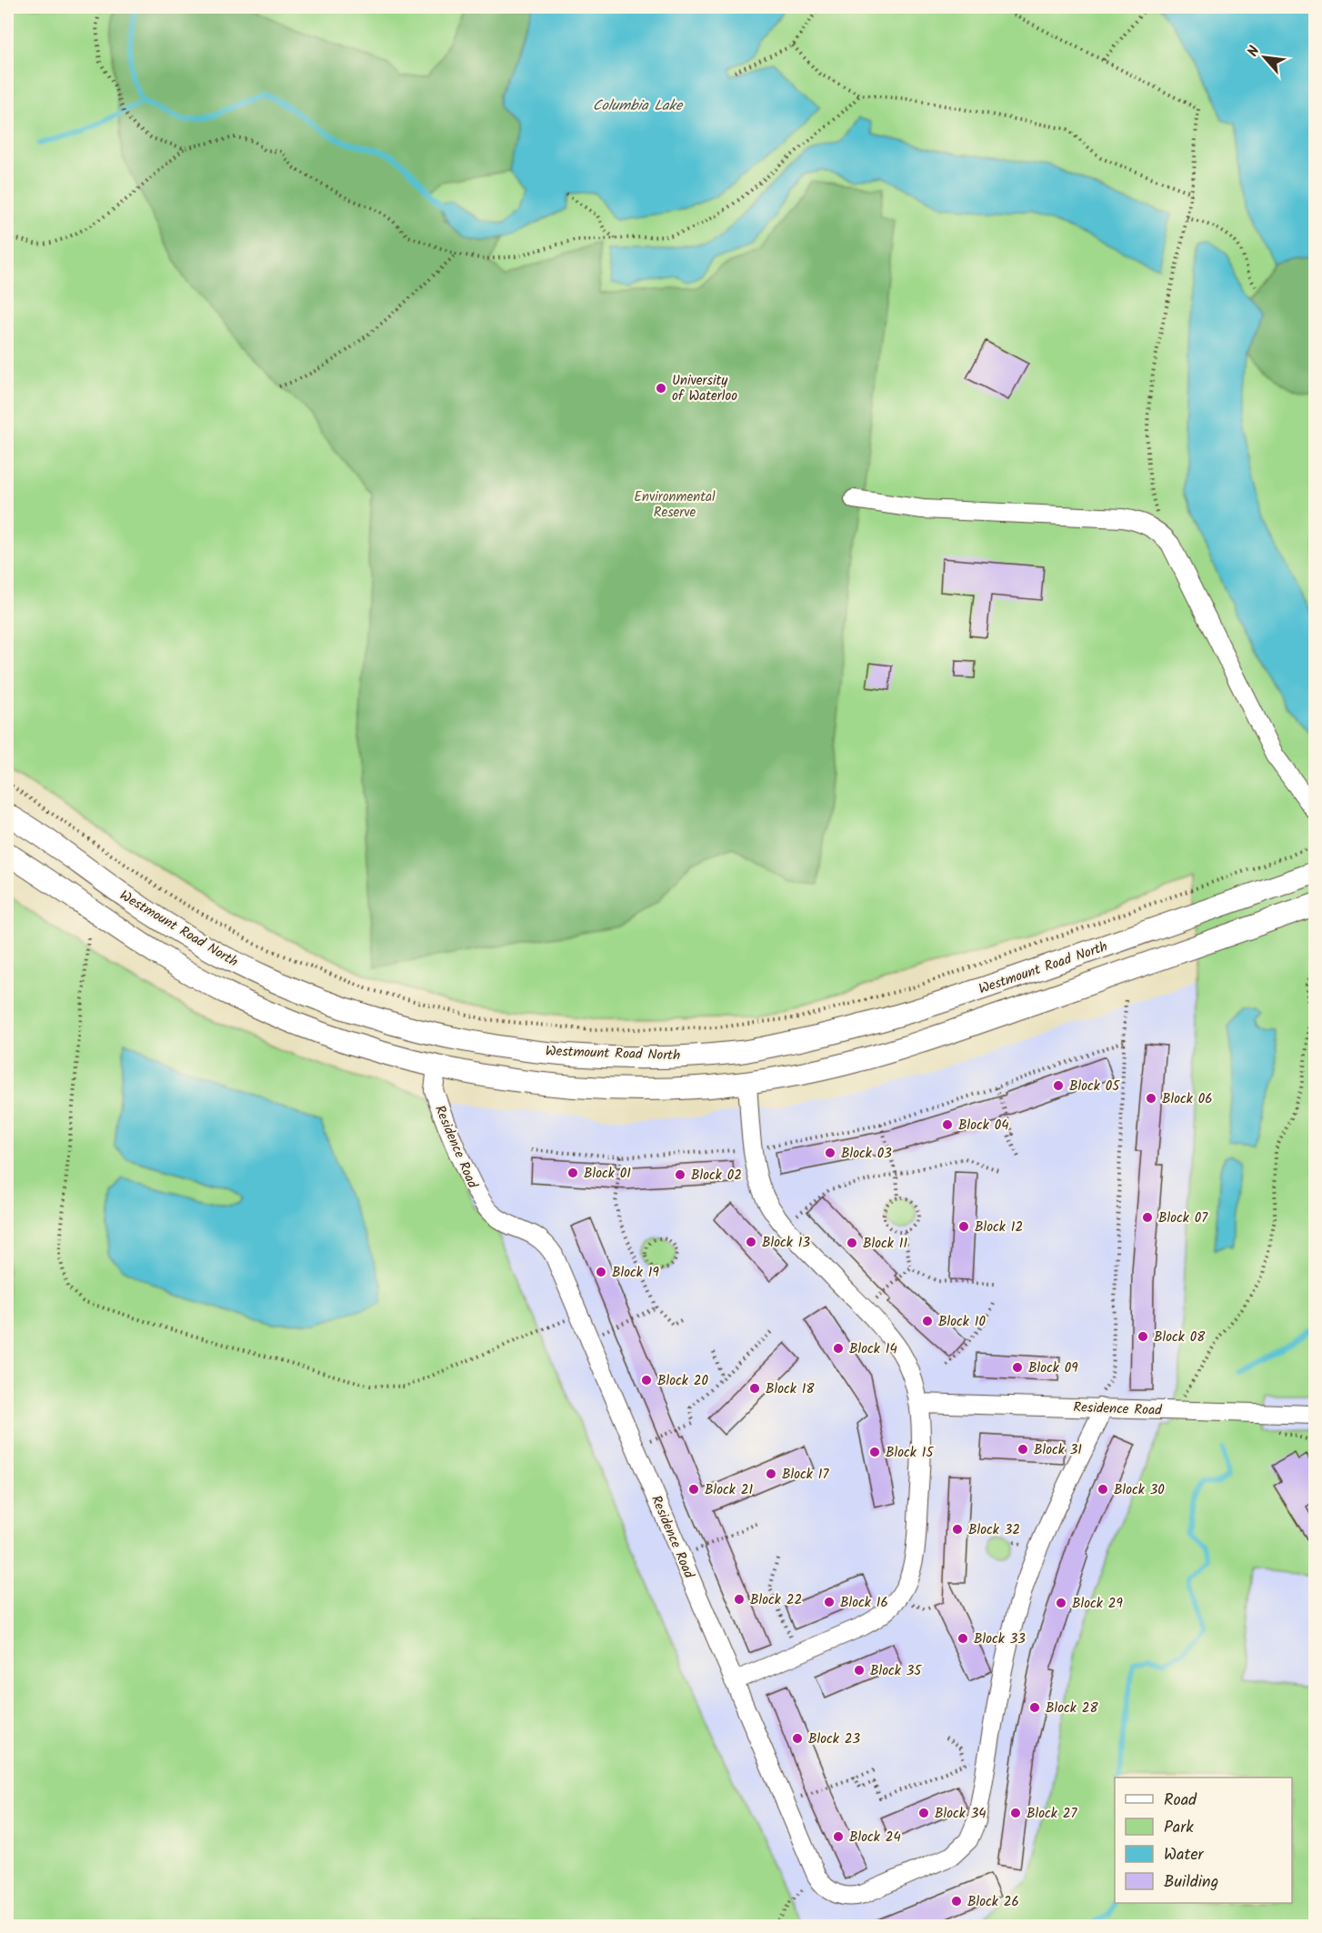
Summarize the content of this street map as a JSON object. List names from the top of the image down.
{
  "streets": {
    "main road": ["Westmount Road North"],
    "street": ["Residence Road"]
  },
  "water": ["Columbia Lake"],
  "parks": ["Environmental Reserve"],
  "places": [
    "University of Waterloo",
    "Block 05",
    "Block 06",
    "Block 04",
    "Block 03",
    "Block 01",
    "Block 02",
    "Block 07",
    "Block 12",
    "Block 13",
    "Block 11",
    "Block 19",
    "Block 10",
    "Block 08",
    "Block 14",
    "Block 09",
    "Block 20",
    "Block 18",
    "Block 31",
    "Block 15",
    "Block 17",
    "Block 21",
    "Block 30",
    "Block 32",
    "Block 22",
    "Block 16",
    "Block 29",
    "Block 33",
    "Block 35",
    "Block 28",
    "Block 23",
    "Block 34",
    "Block 27",
    "Block 24",
    "Block 26"
  ],
  "legend": [
    "Road",
    "Park",
    "Water",
    "Building"
  ],
  "north": "top left"
}
